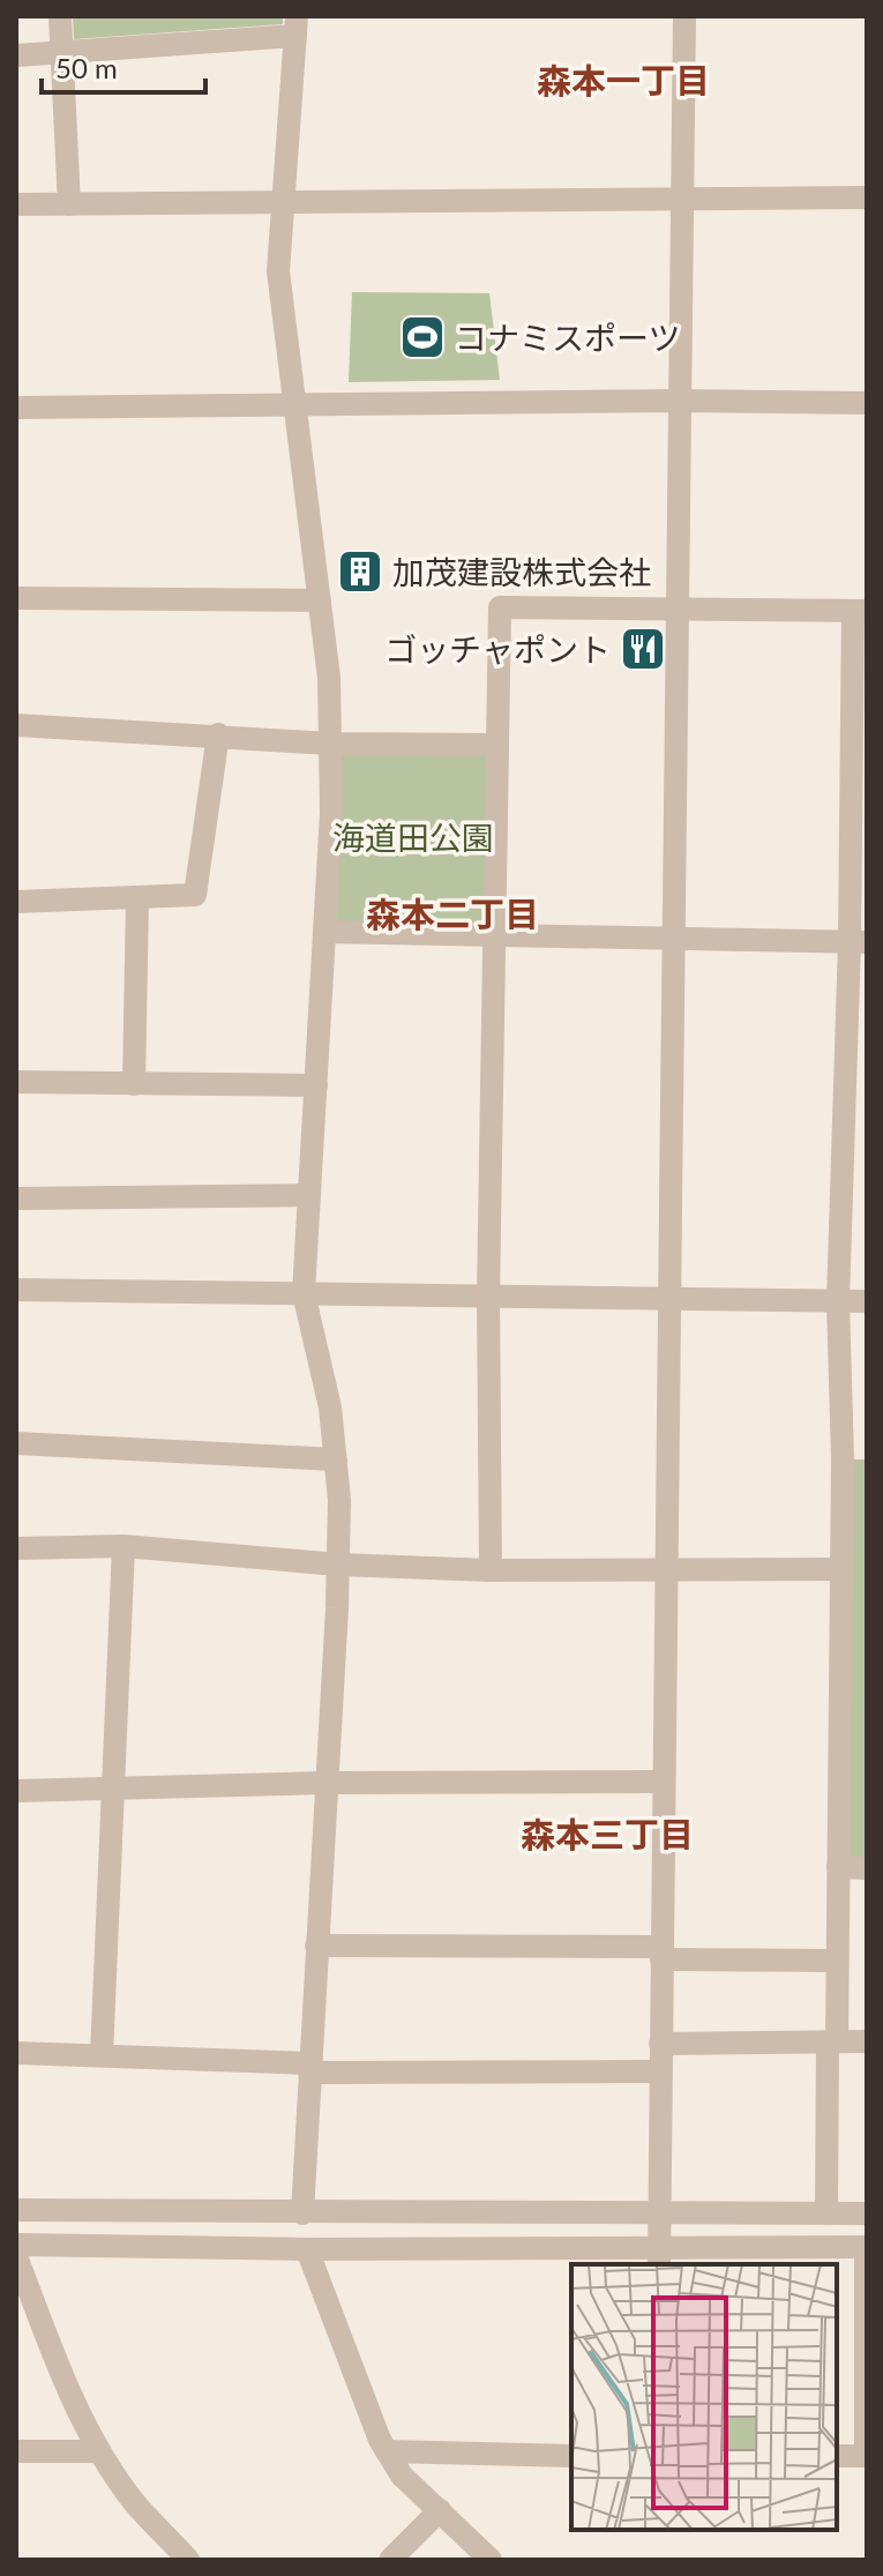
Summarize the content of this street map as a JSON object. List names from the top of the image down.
{
  "districts": ["森本一丁目", "森本二丁目", "森本三丁目"],
  "parks": ["海道田公園"],
  "places": {
    "sports": ["コナミスポーツ"],
    "building": ["加茂建設株式会社"],
    "restaurant": ["ゴッチャポント"]
  },
  "scale_bar": "50 m"
}
